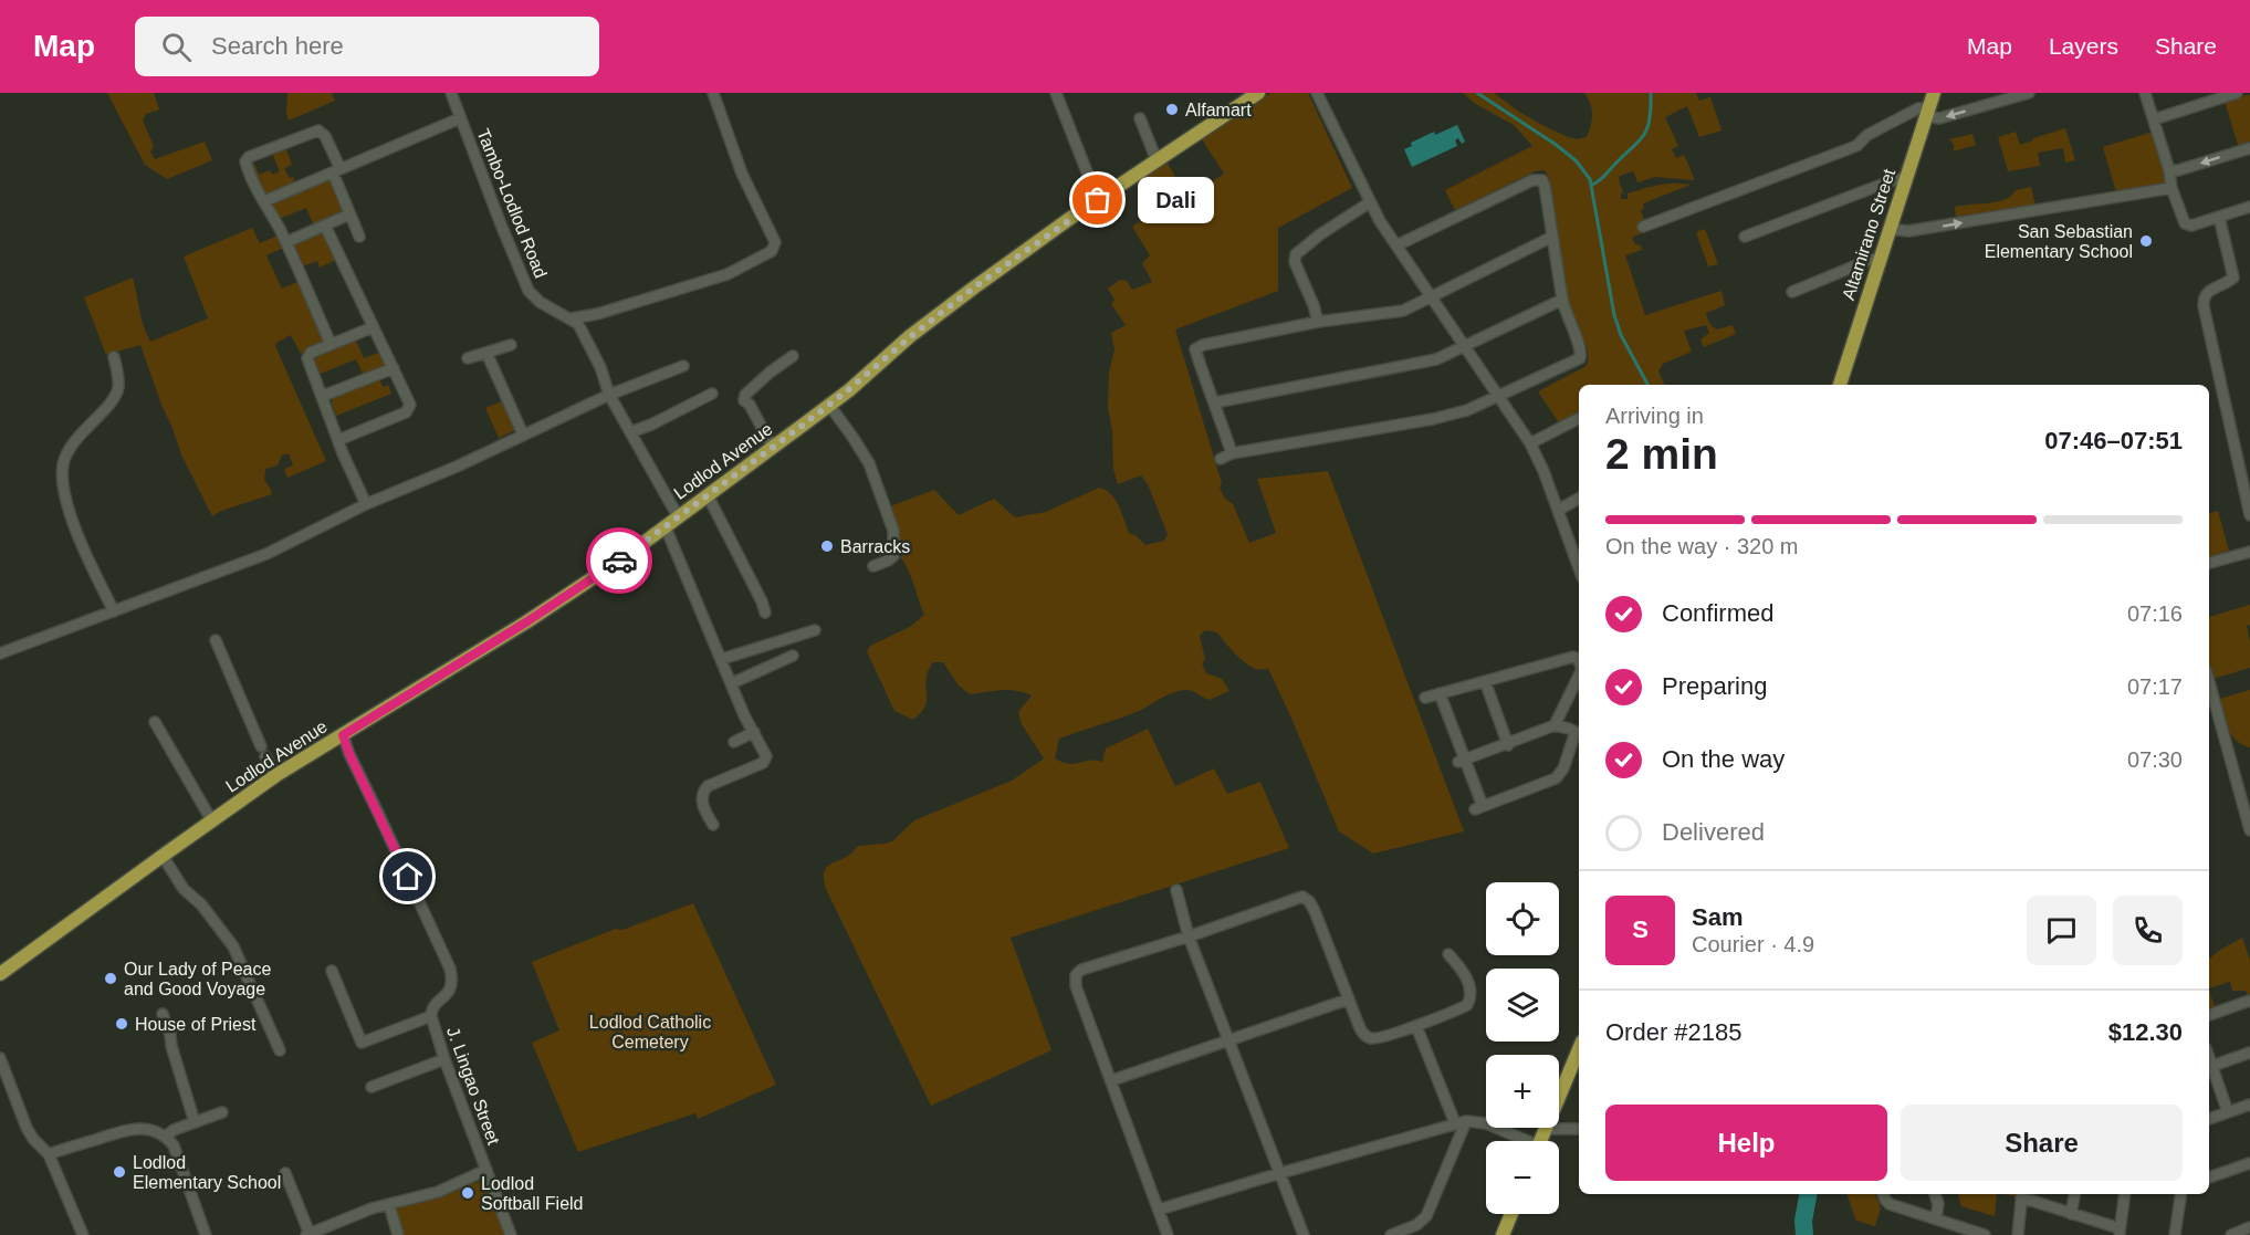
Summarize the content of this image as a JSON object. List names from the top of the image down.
{
  "streets": {
    "main road": ["Altamirano Street", "Lodlod Avenue"],
    "street": ["Tambo-Lodlod Road", "J. Lingao Street"]
  },
  "crossings": [
    ["Tambo-Lodlod Road", "Lodlod Avenue"],
    ["Lodlod Avenue", "J. Lingao Street"]
  ],
  "parks": ["Lodlod Catholic Cemetery"],
  "places": [
    "Alfamart",
    "Dali",
    "San Sebastian Elementary School",
    "Barracks",
    "Our Lady of Peace and Good Voyage",
    "House of Priest",
    "Lodlod Elementary School",
    "Lodlod Softball Field"
  ],
  "page": {
    "header": "Map",
    "search": "Search here",
    "nav": ["Map", "Layers", "Share"],
    "bubble": "Dali",
    "heading": ["2 min", "Arriving in", "07:46–07:51"],
    "panel": [
      "Sam",
      "Courier · 4.9",
      "Order #2185",
      "$12.30"
    ],
    "bar": "On the way · 320 m",
    "list": [
      ["Confirmed", "07:16"],
      ["Preparing", "07:17"],
      ["On the way", "07:30"],
      "Delivered"
    ],
    "map_buttons": ["+", "−"],
    "round": "S",
    "buttons": ["Help", "Share"]
  }
}
